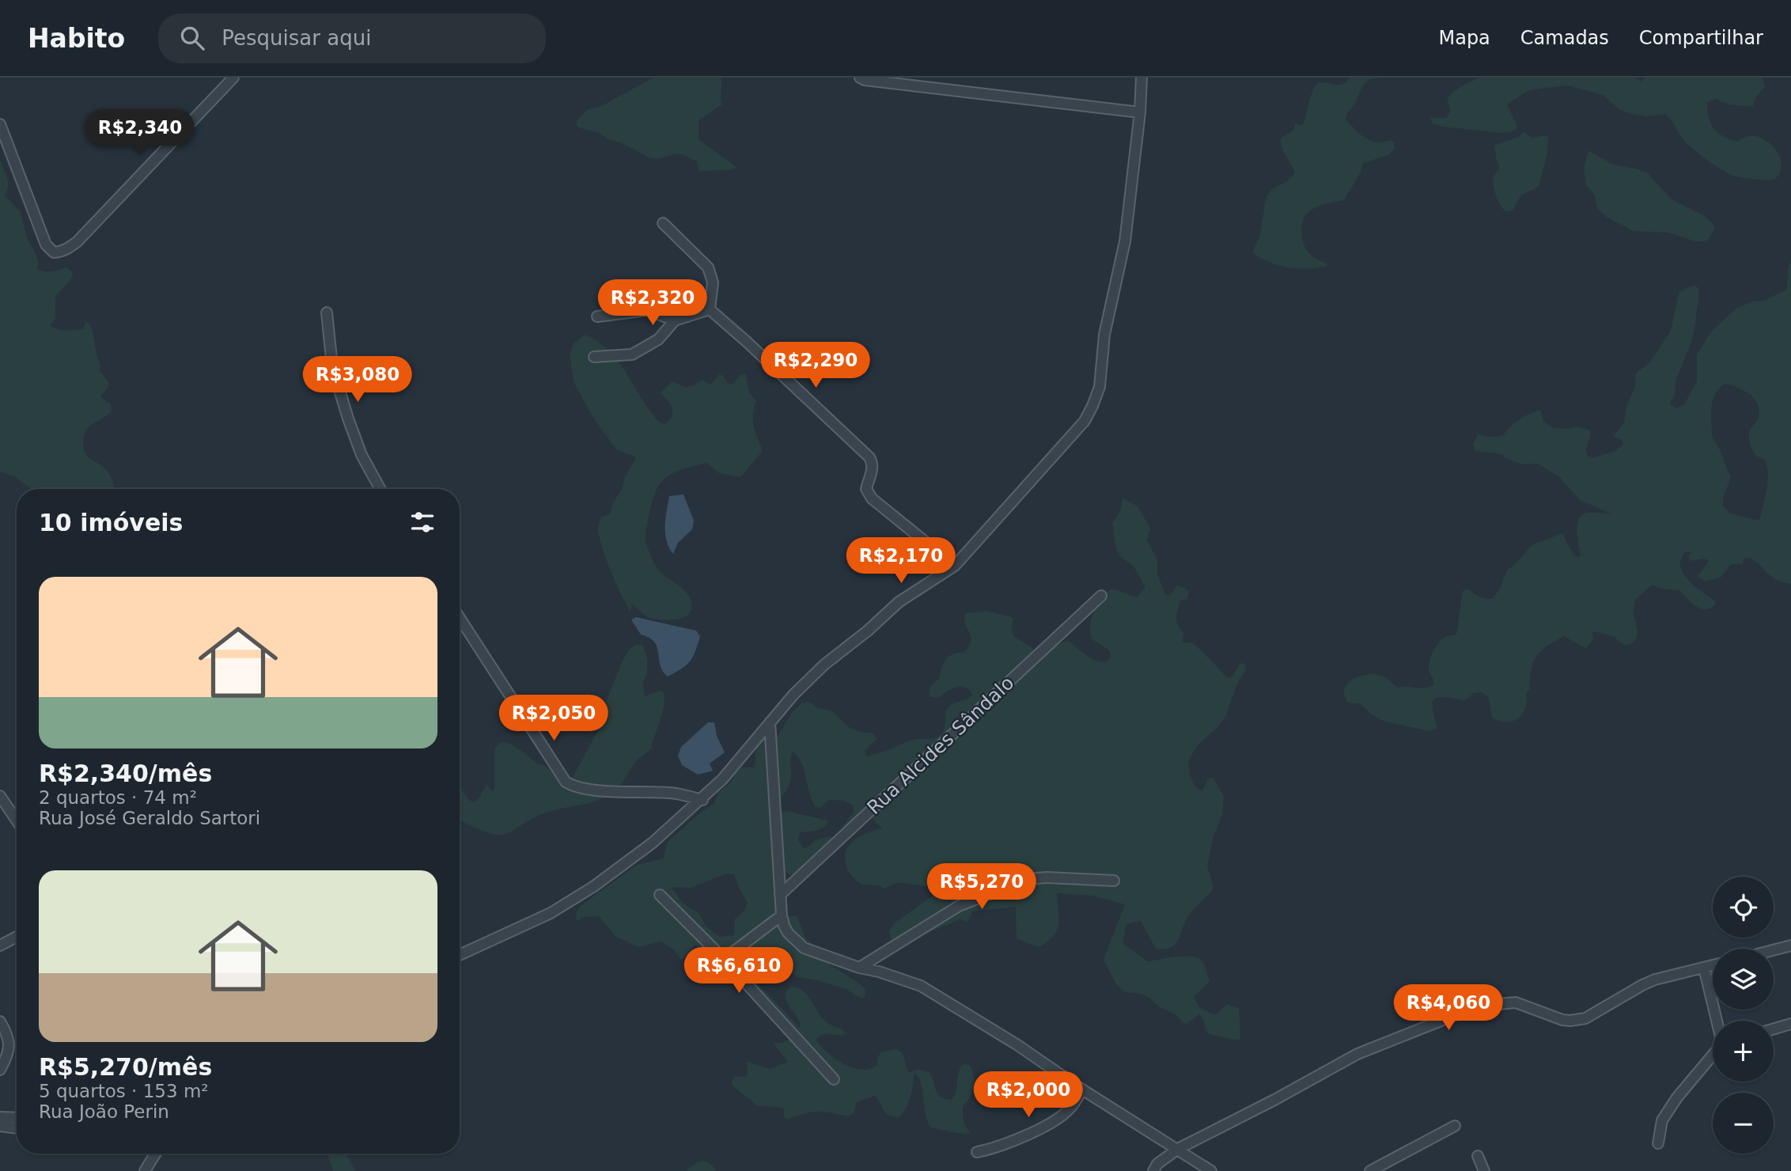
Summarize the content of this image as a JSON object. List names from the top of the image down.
{
  "streets": {
    "street": ["Rua Alcides Sândalo"]
  },
  "page": {
    "header": "Habito",
    "search": "Pesquisar aqui",
    "nav": ["Mapa", "Camadas", "Compartilhar"],
    "price": [
      "R$2,340",
      "R$2,320",
      "R$2,290",
      "R$3,080",
      "R$2,170",
      "R$2,050",
      "R$5,270",
      "R$6,610",
      "R$4,060",
      "R$2,000"
    ],
    "heading": "10 imóveis",
    "list": [
      {
        "name": "R$2,340/mês",
        "note": "2 quartos · 74 m² · Rua José Geraldo Sartori"
      },
      {
        "name": "R$5,270/mês",
        "note": "5 quartos · 153 m² · Rua João Perin"
      }
    ],
    "map_buttons": ["+", "−"]
  }
}
